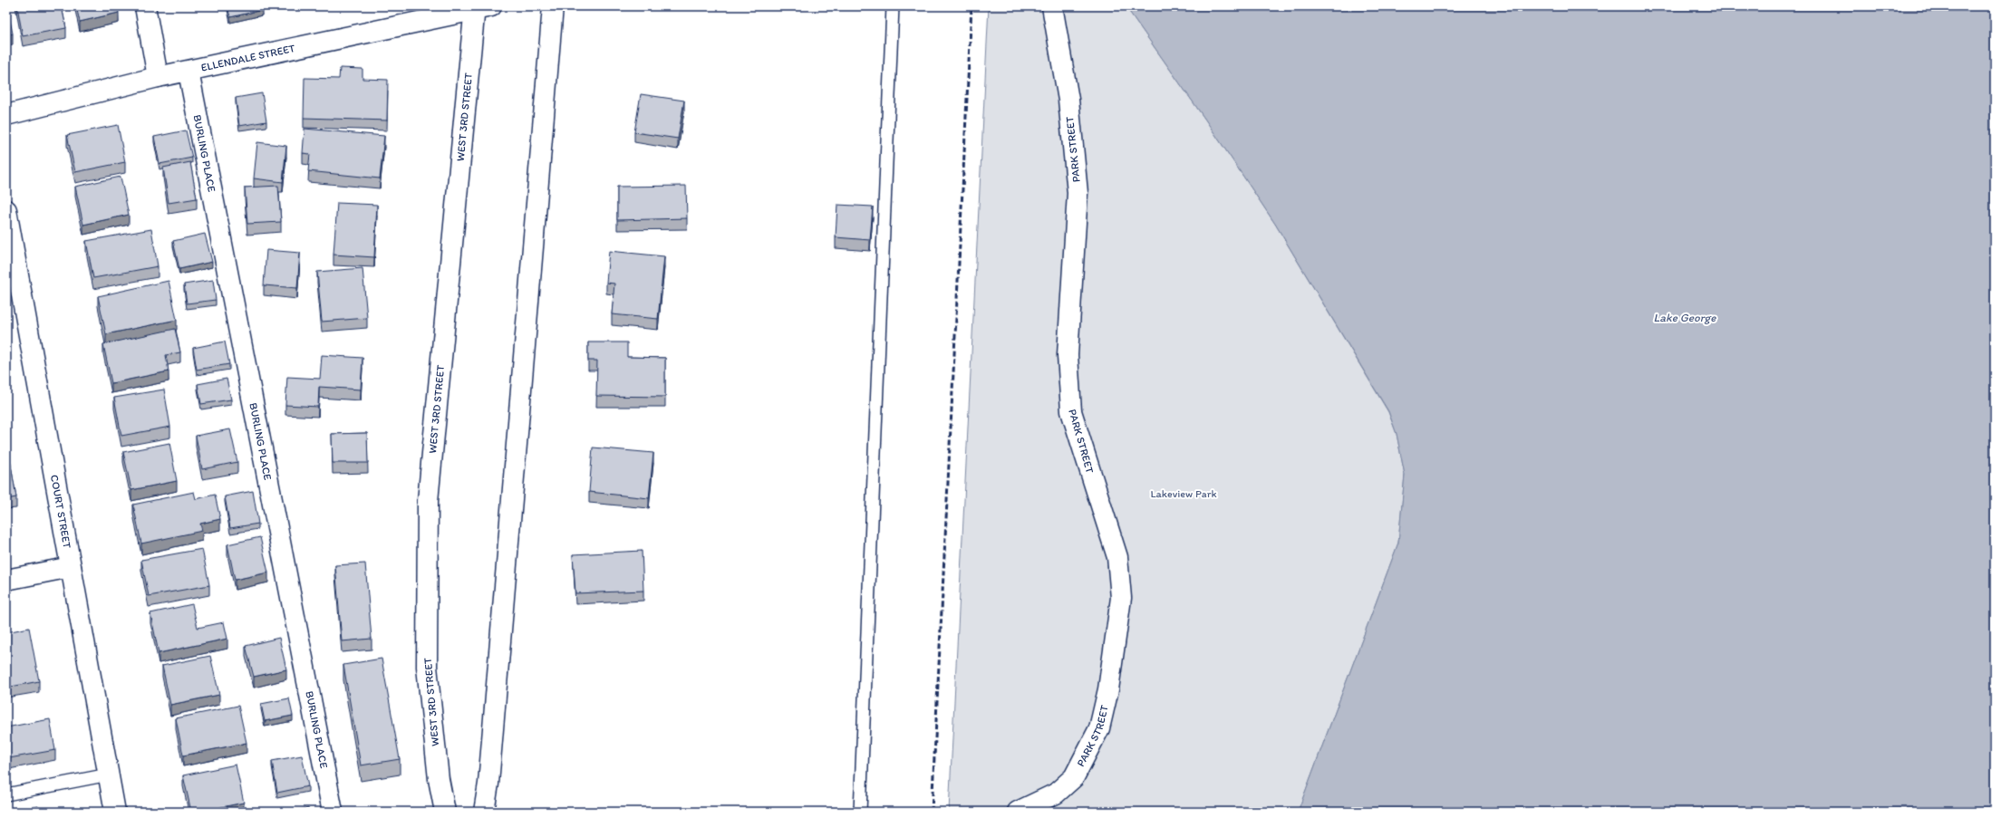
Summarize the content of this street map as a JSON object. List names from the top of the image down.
{
  "streets": {
    "street": [
      "ELLENDALE STREET",
      "WEST 3RD STREET",
      "PARK STREET",
      "BURLING PLACE",
      "COURT STREET"
    ]
  },
  "crossings": [
    ["ELLENDALE STREET", "WEST 3RD STREET"],
    ["ELLENDALE STREET", "BURLING PLACE"]
  ],
  "water": ["Lake George"],
  "parks": ["Lakeview Park"]
}
